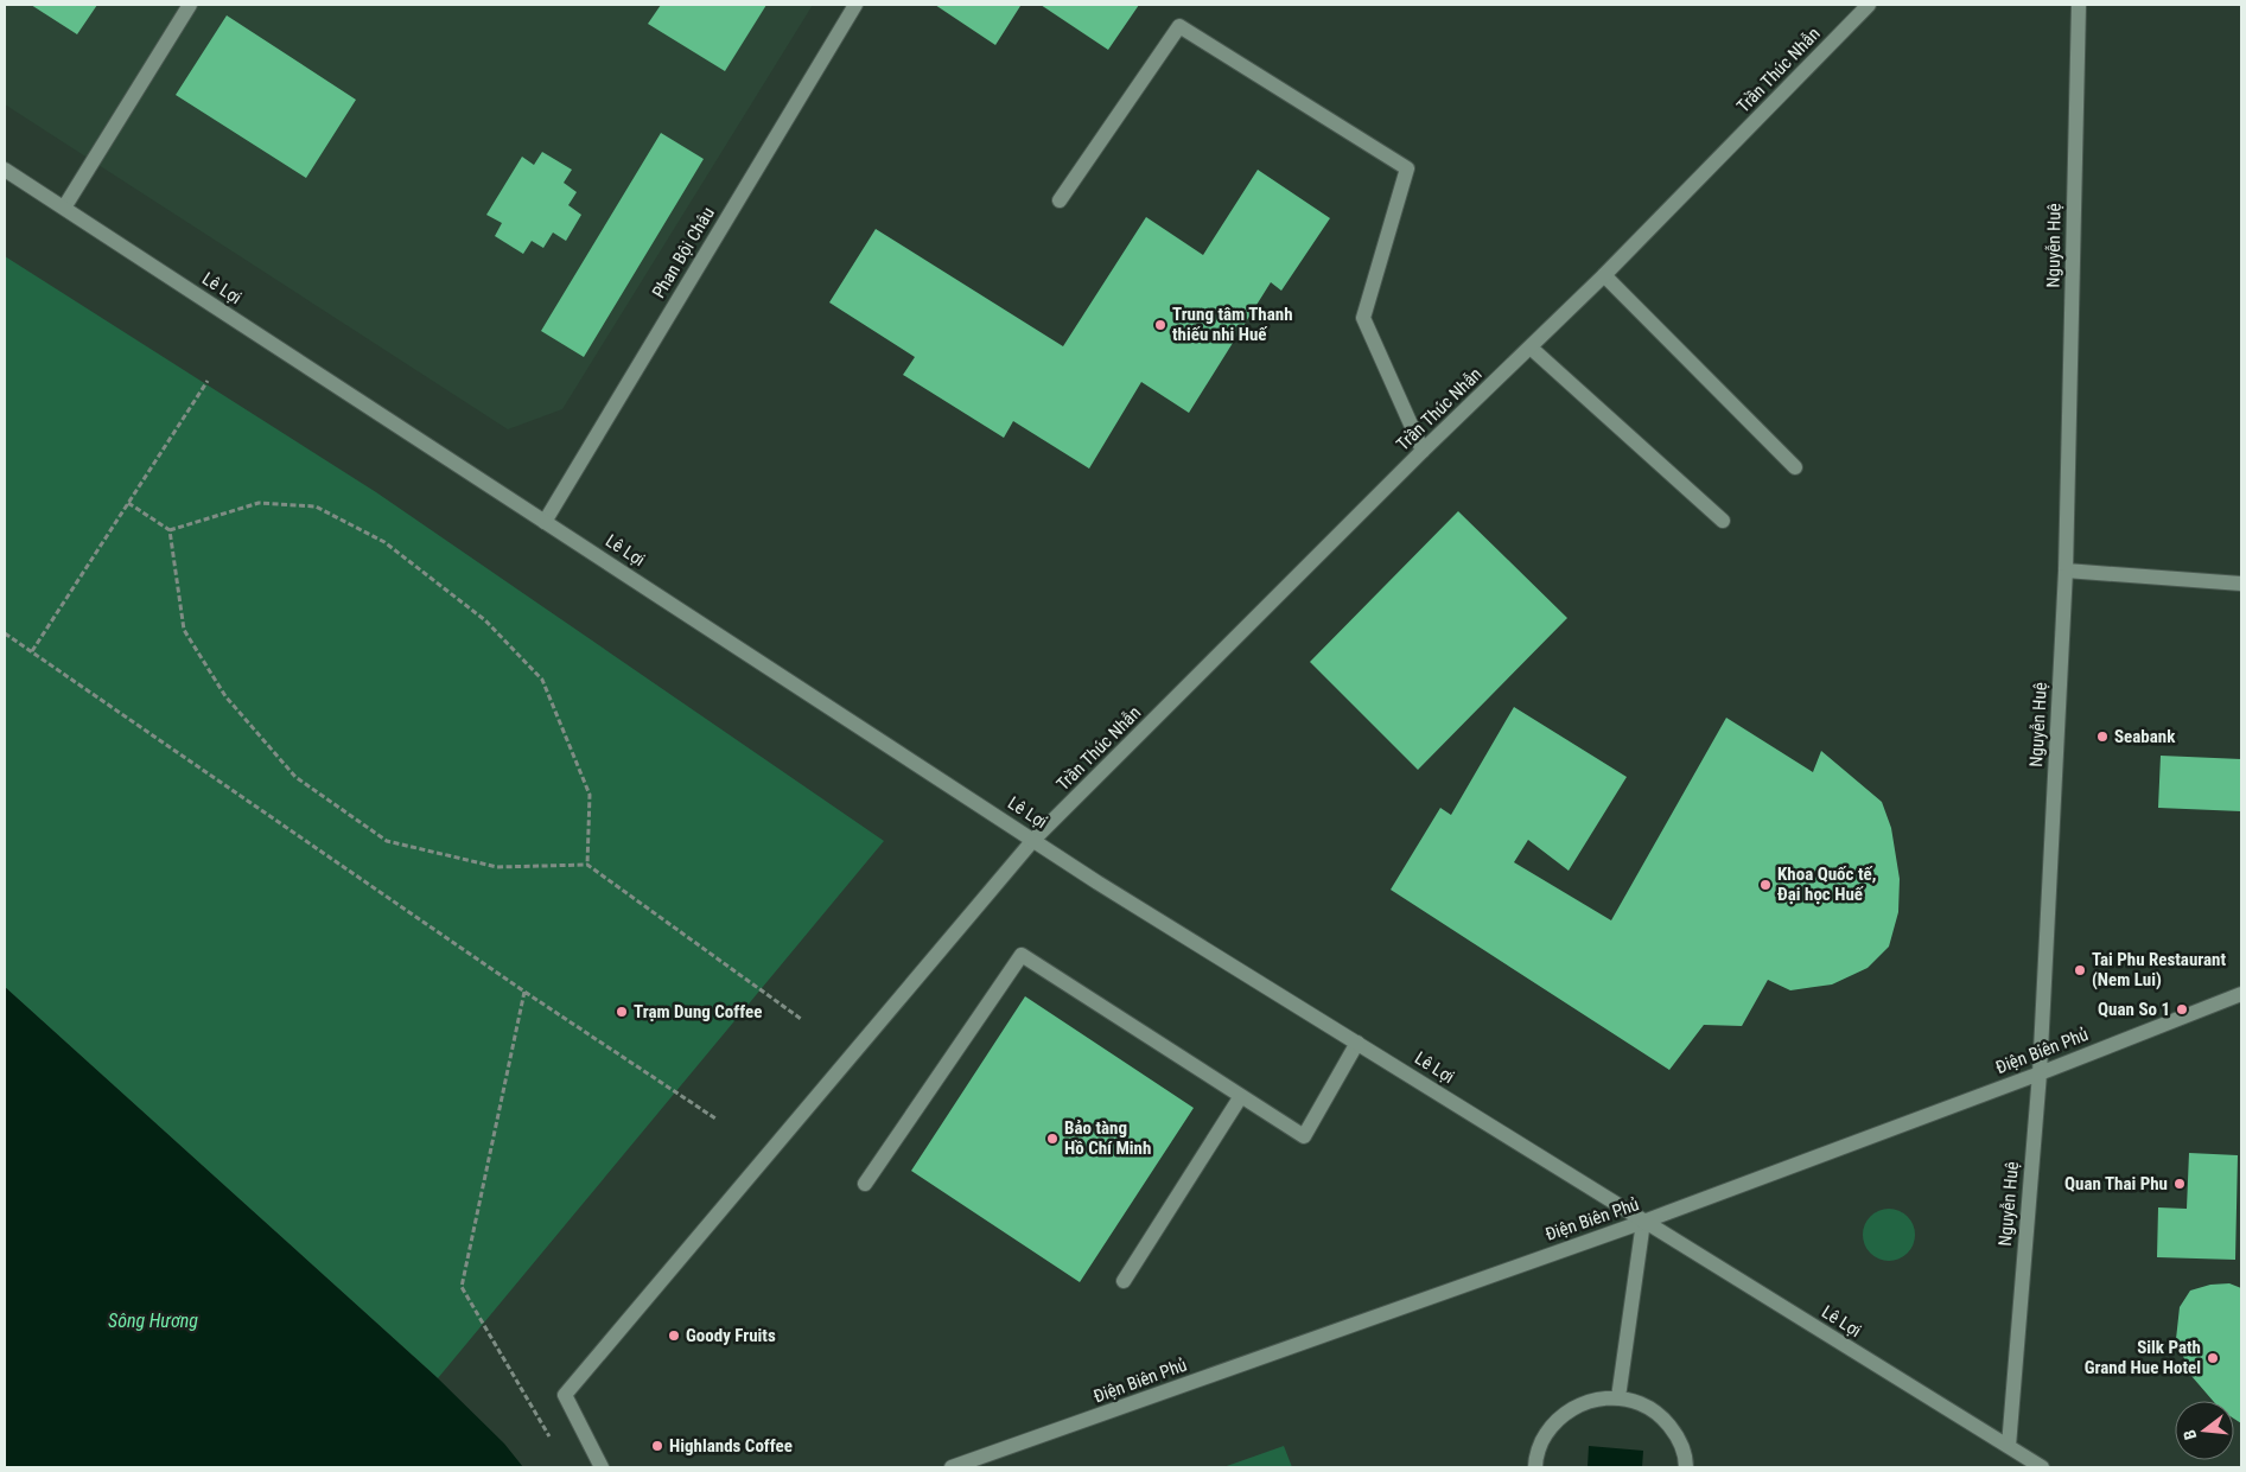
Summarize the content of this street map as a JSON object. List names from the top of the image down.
{
  "streets": {
    "main road": [
      "Trần Thúc Nhẫn",
      "Nguyễn Huệ",
      "Phan Bội Châu",
      "Lê Lợi",
      "Điện Biên Phủ"
    ]
  },
  "crossings": [
    ["Trần Thúc Nhẫn", "Lê Lợi"],
    ["Nguyễn Huệ", "Lê Lợi"],
    ["Nguyễn Huệ", "Điện Biên Phủ"],
    ["Phan Bội Châu", "Lê Lợi"],
    ["Lê Lợi", "Điện Biên Phủ"]
  ],
  "water": ["Sông Hương"],
  "places": [
    "Trung tâm Thanh thiếu nhi Huế",
    "Seabank",
    "Khoa Quốc tế, Đại học Huế",
    "Tai Phu Restaurant (Nem Lui)",
    "Quan So 1",
    "Trạm Dung Coffee",
    "Bảo tàng Hồ Chí Minh",
    "Quan Thai Phu",
    "Goody Fruits",
    "Silk Path Grand Hue Hotel",
    "Highlands Coffee"
  ],
  "north": "left"
}
